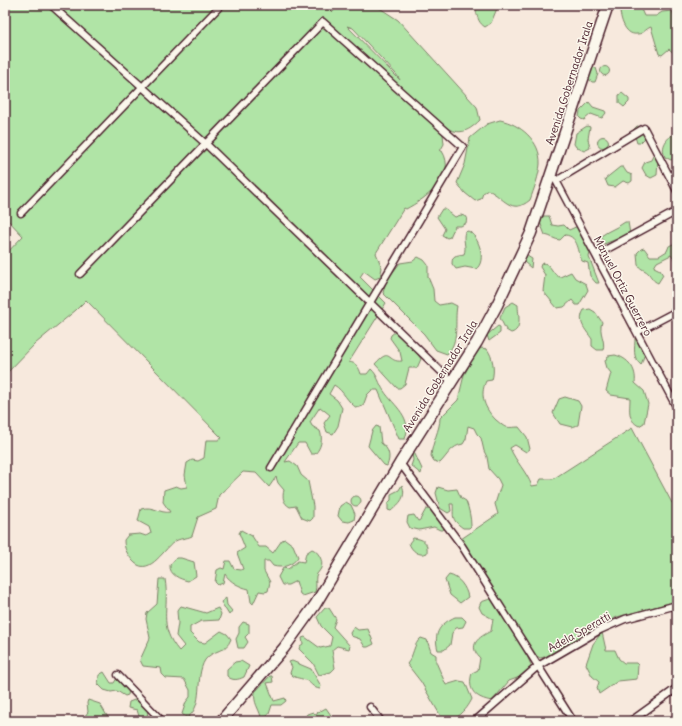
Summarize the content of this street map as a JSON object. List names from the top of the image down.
{
  "streets": {
    "main road": ["Avenida Gobernador Irala"],
    "street": ["Manuel Ortiz Guerrero", "Adela Speratti"]
  },
  "crossings": [
    ["Avenida Gobernador Irala", "Manuel Ortiz Guerrero"]
  ]
}
